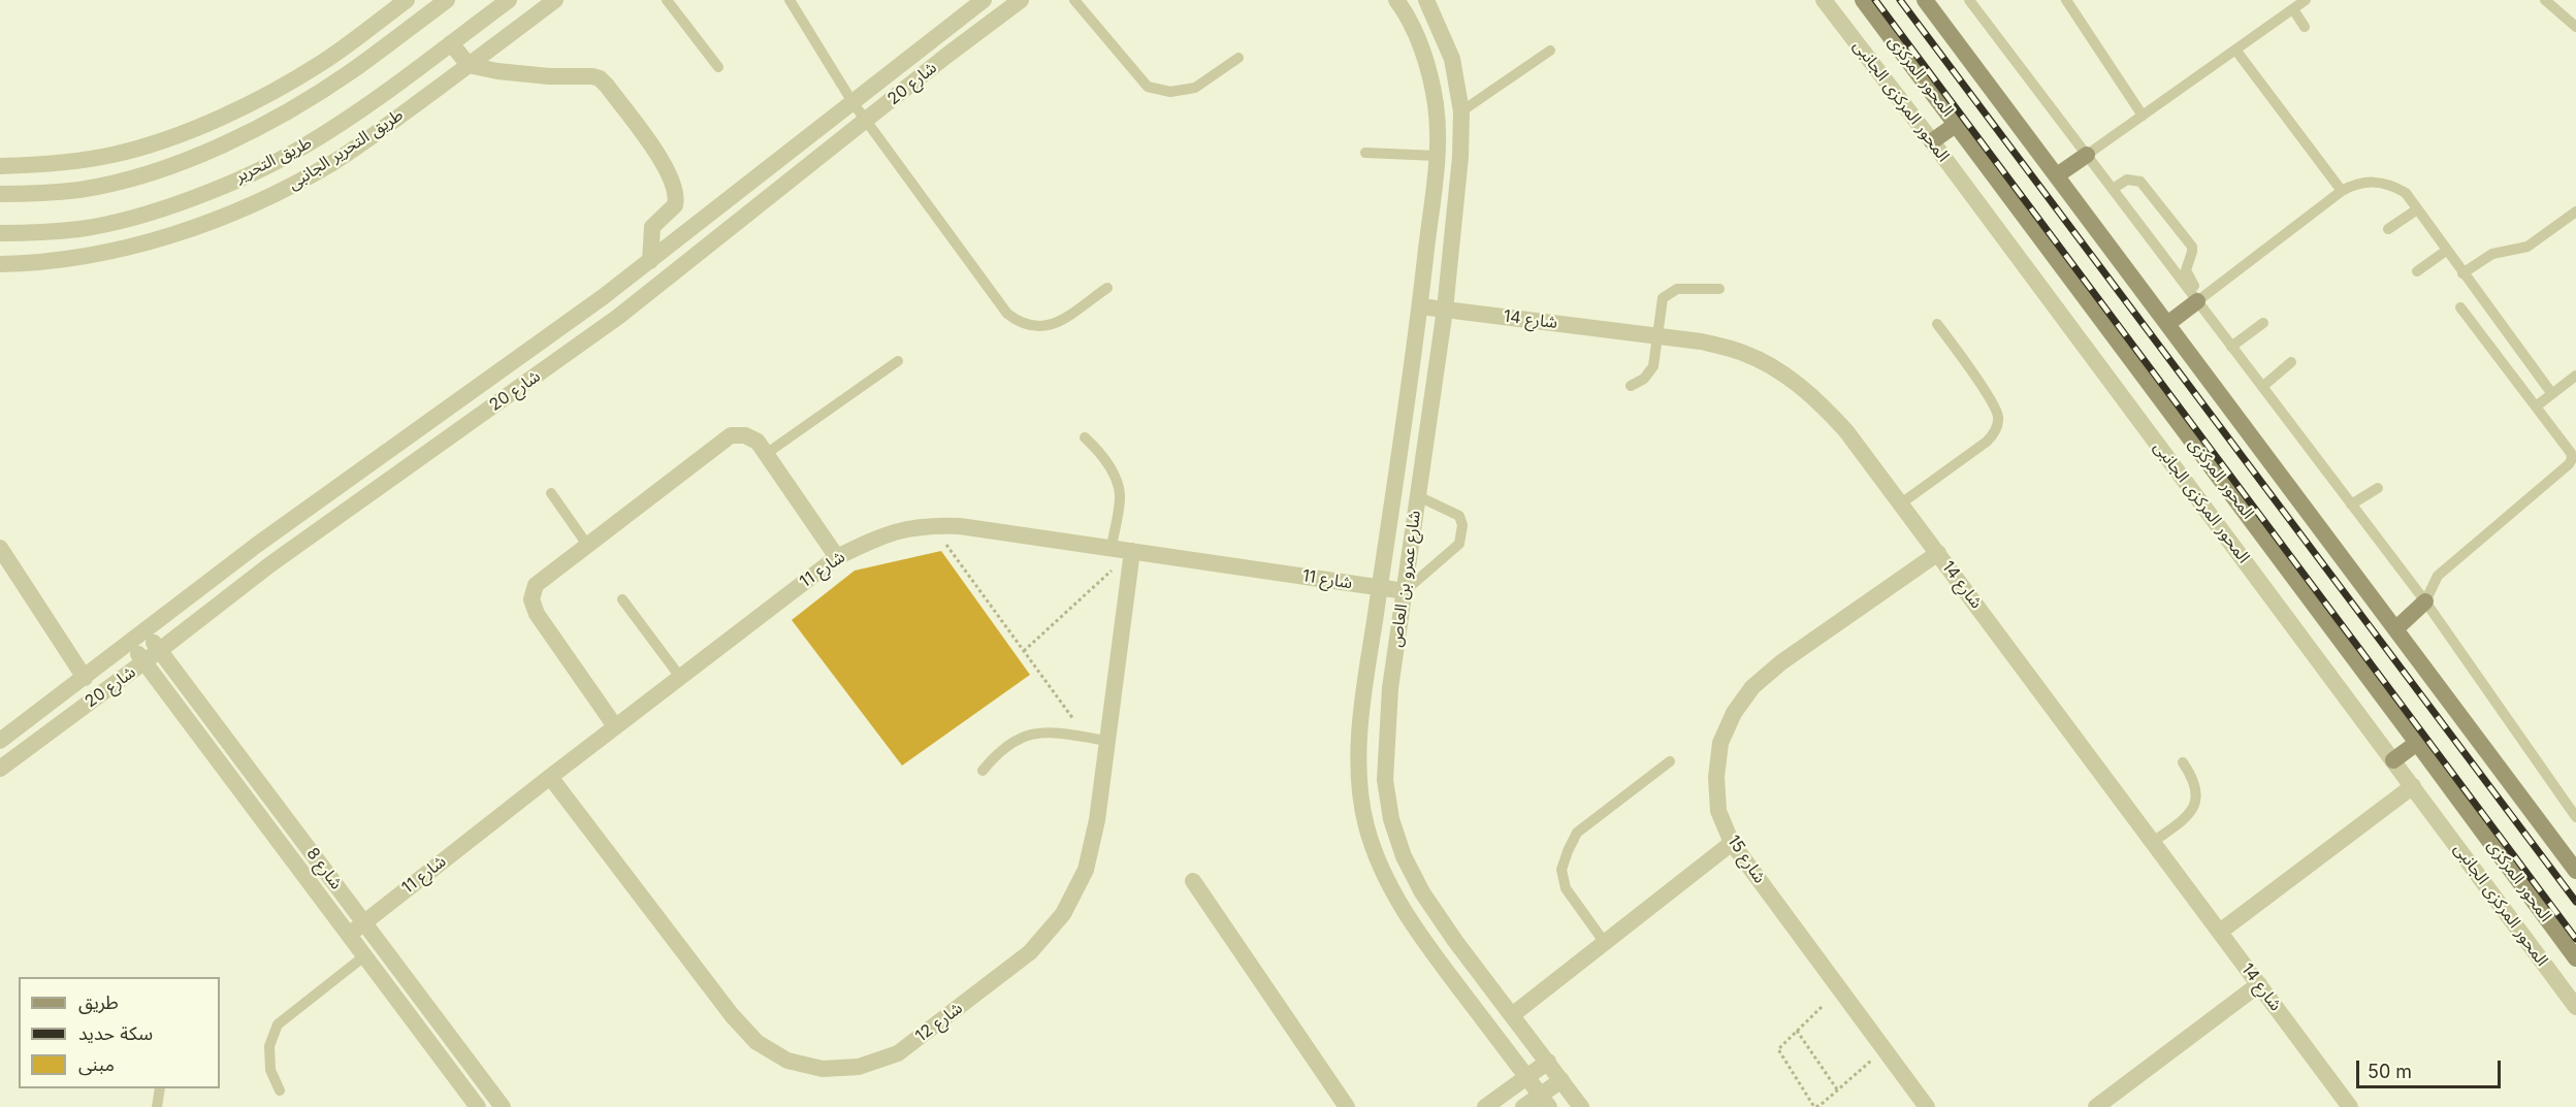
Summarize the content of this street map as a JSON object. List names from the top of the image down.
{
  "streets": {
    "main road": ["المحور المركزى"],
    "street": [
      "شارع 20",
      "المحور المركزى الجانبى",
      "طريق التحرير الجانبى",
      "طريق التحرير",
      "شارع 14",
      "شارع 11",
      "شارع عمرو بن العاص",
      "شارع 15",
      "شارع 8",
      "شارع 12"
    ]
  },
  "crossings": [
    ["شارع 20", "شارع 8"],
    ["شارع 14", "شارع عمرو بن العاص"],
    ["شارع 14", "شارع 15"],
    ["شارع 11", "شارع عمرو بن العاص"],
    ["شارع 11", "شارع 8"],
    ["شارع 11", "شارع 12"]
  ],
  "legend": ["طريق", "سكة حديد", "مبنى"],
  "scale_bar": "50 m"
}
